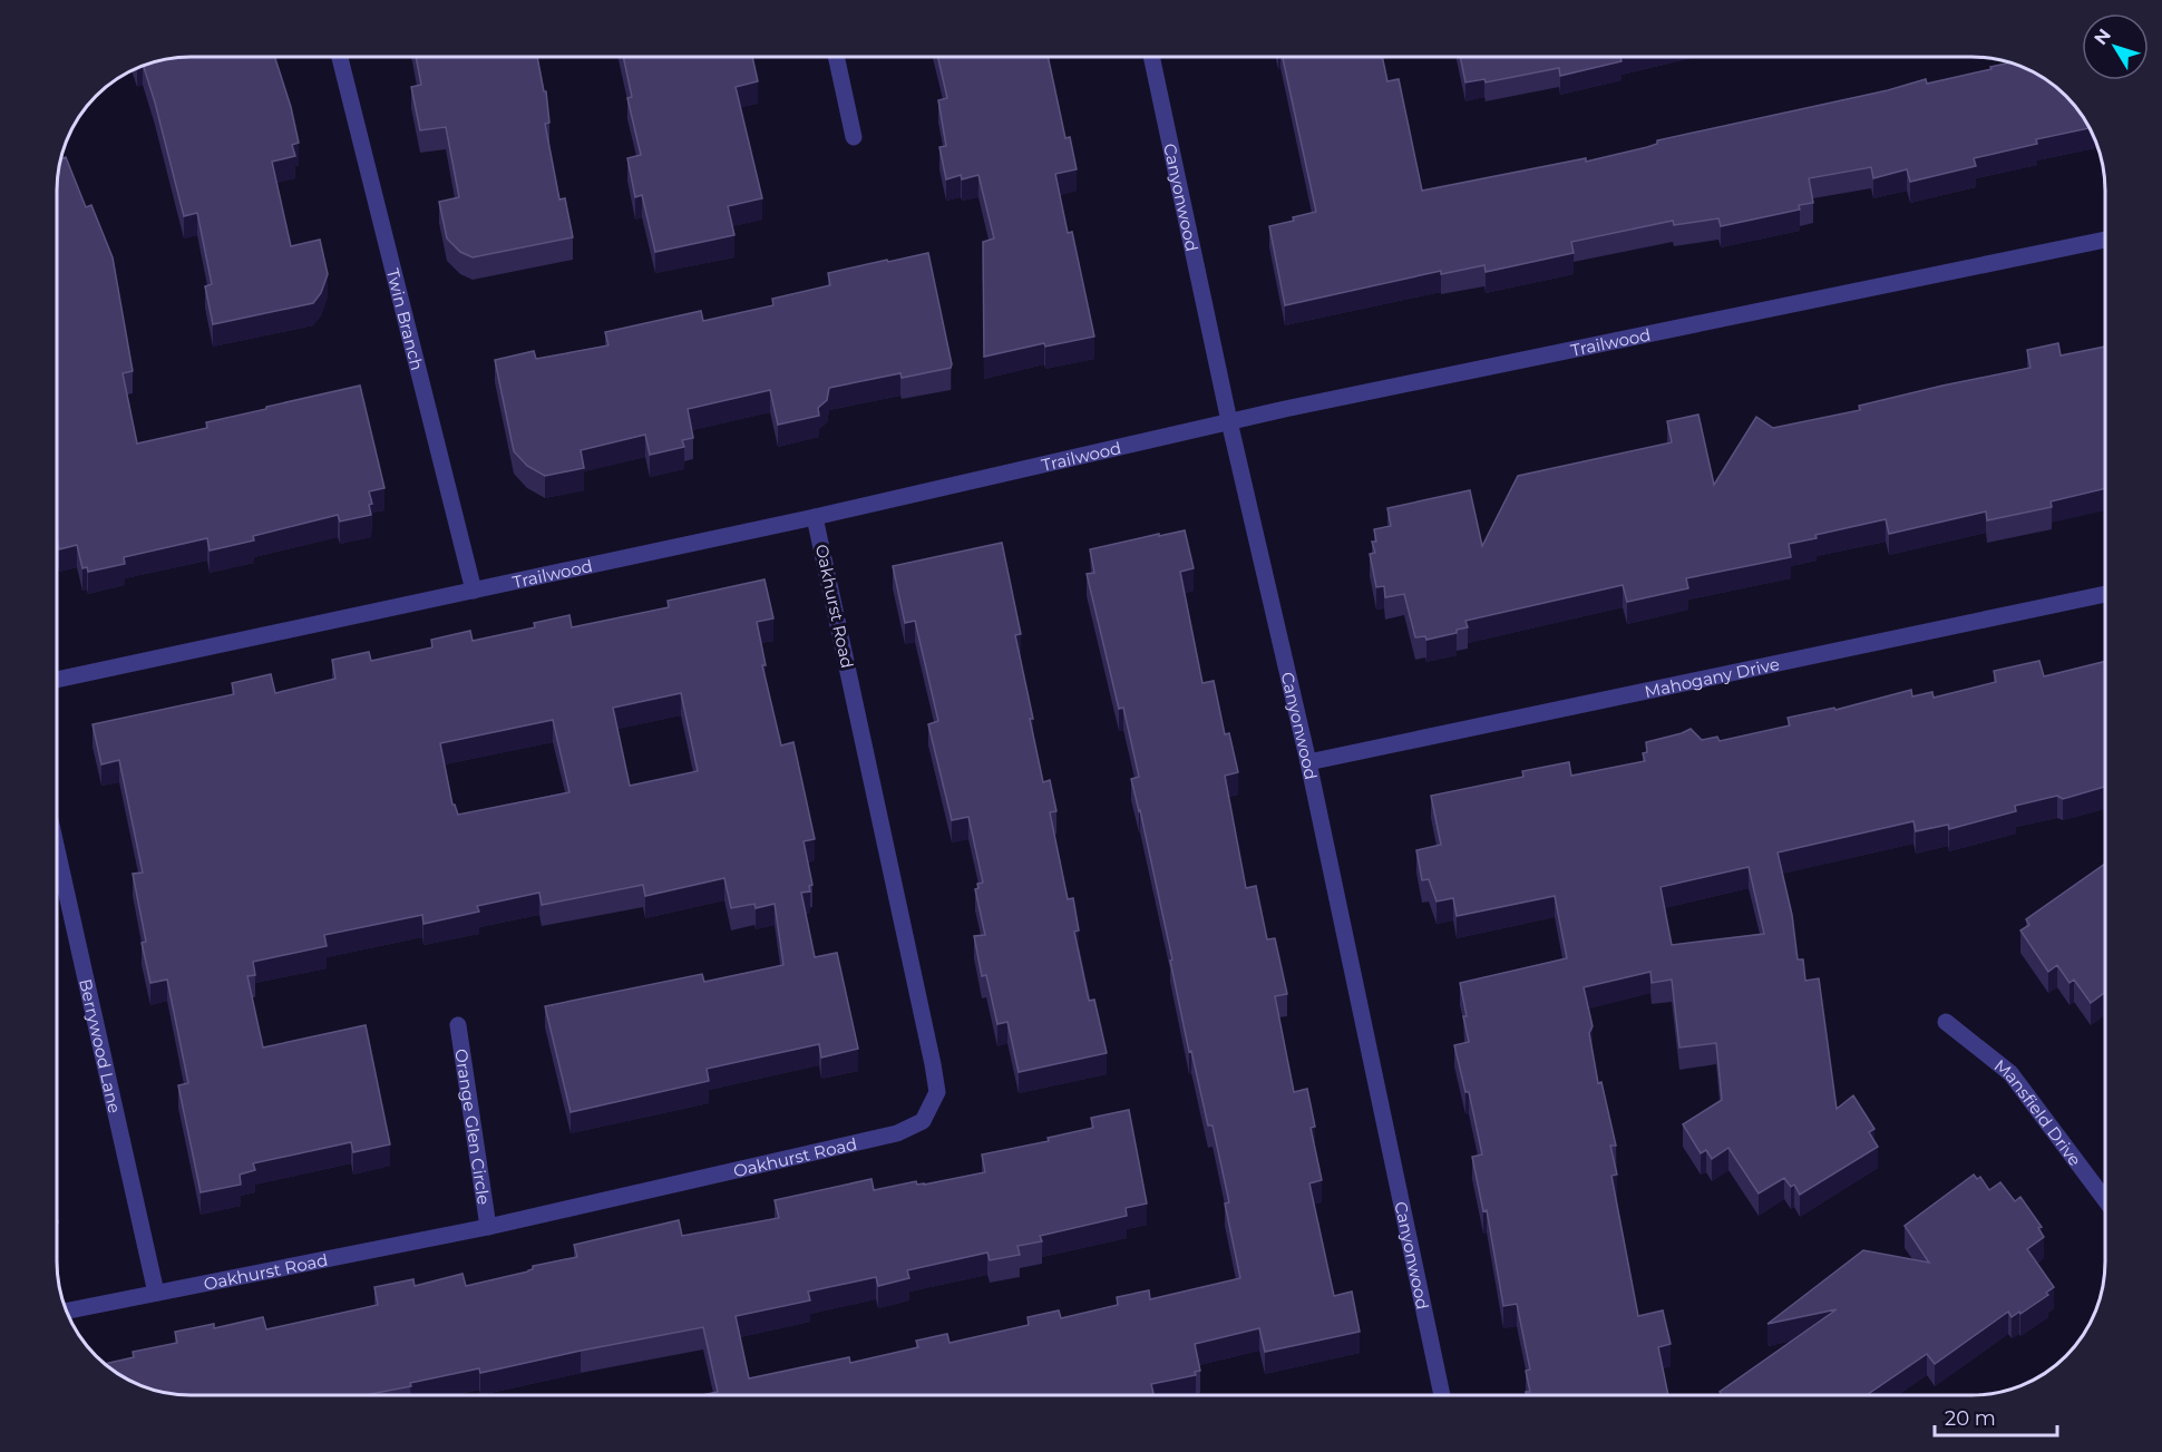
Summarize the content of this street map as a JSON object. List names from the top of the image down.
{
  "streets": {
    "street": [
      "Canyonwood",
      "Twin Branch",
      "Trailwood",
      "Oakhurst Road",
      "Mahogany Drive",
      "Berrywood Lane",
      "Mansfield Drive",
      "Orange Glen Circle"
    ]
  },
  "crossings": [
    ["Canyonwood", "Trailwood"],
    ["Canyonwood", "Mahogany Drive"],
    ["Twin Branch", "Trailwood"],
    ["Trailwood", "Oakhurst Road"],
    ["Oakhurst Road", "Berrywood Lane"],
    ["Oakhurst Road", "Orange Glen Circle"]
  ],
  "scale_bar": "20 m",
  "north": "top left"
}
